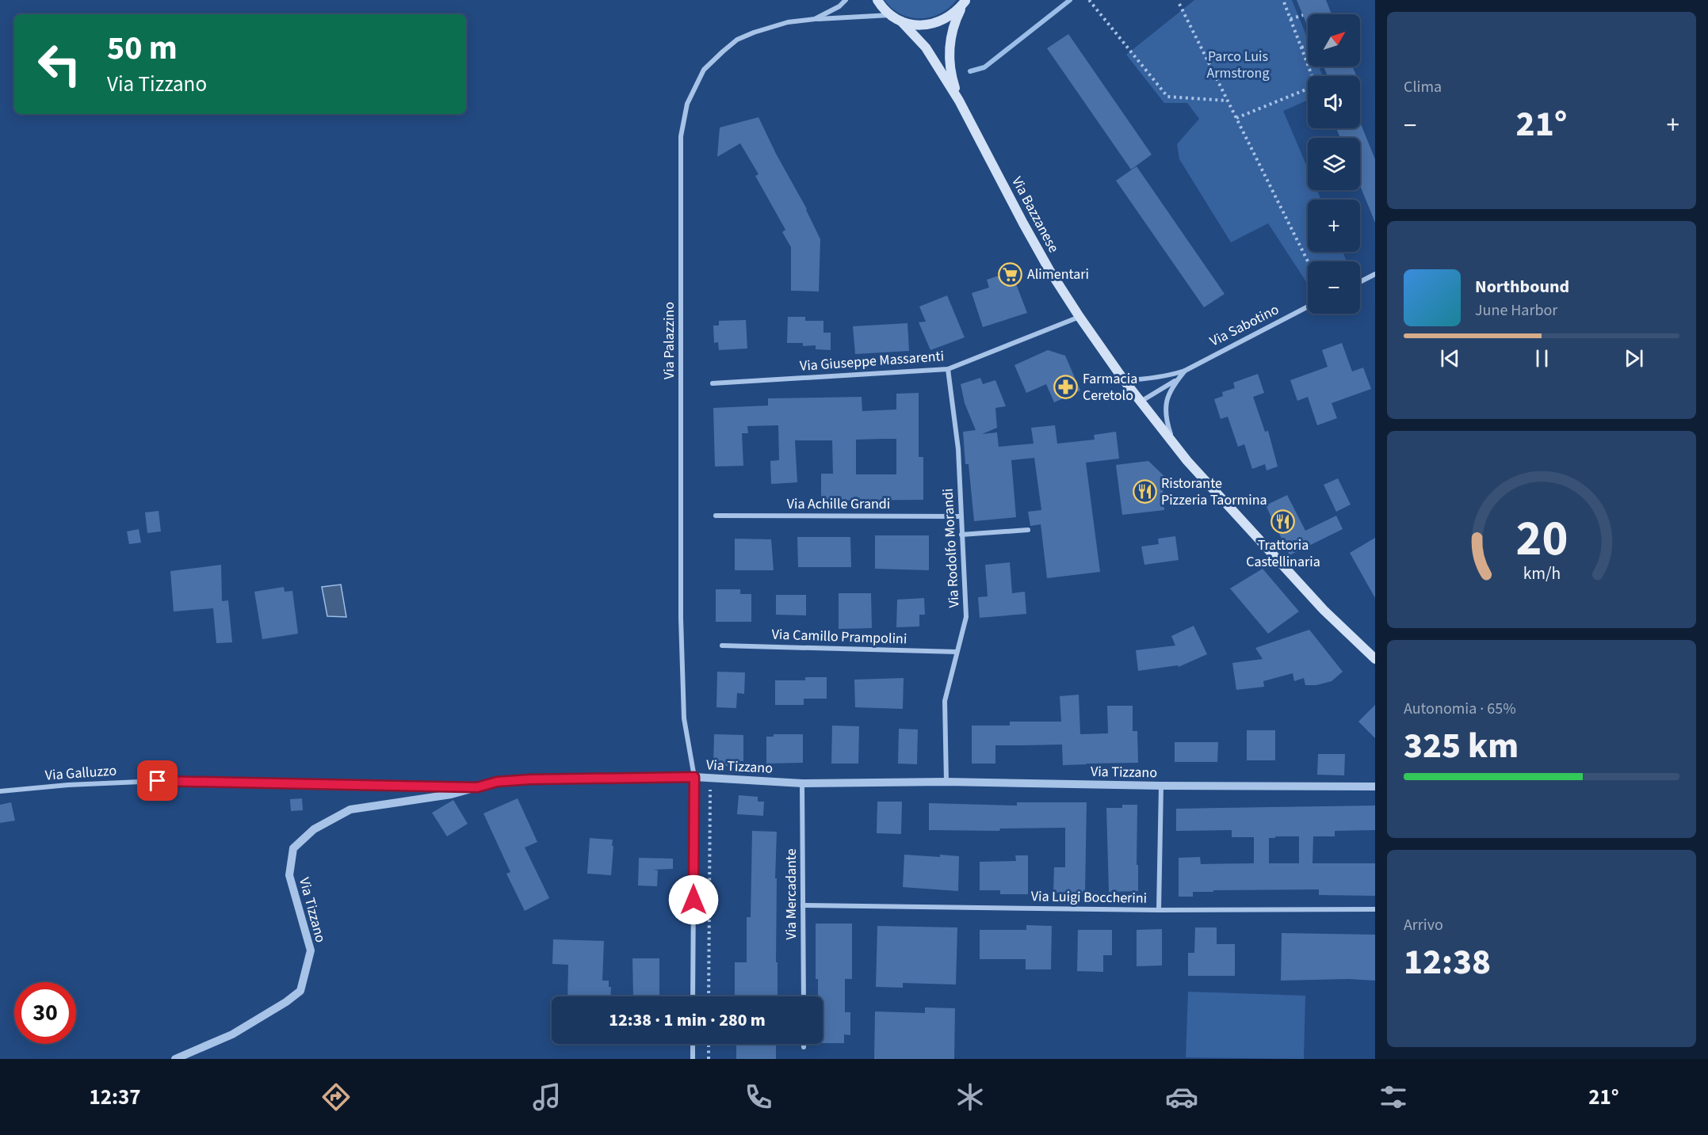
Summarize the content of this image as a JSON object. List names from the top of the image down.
{
  "streets": {
    "main road": ["Via Bazzanese"],
    "street": [
      "Via Sabotino",
      "Via Palazzino",
      "Via Giuseppe Massarenti",
      "Via Achille Grandi",
      "Via Rodolfo Morandi",
      "Via Camillo Prampolini",
      "Via Tizzano",
      "Via Galluzzo",
      "Via Mercadante",
      "Via Luigi Boccherini"
    ]
  },
  "crossings": [
    ["Via Bazzanese", "Via Giuseppe Massarenti"],
    ["Via Palazzino", "Via Tizzano"],
    ["Via Giuseppe Massarenti", "Via Rodolfo Morandi"],
    ["Via Achille Grandi", "Via Rodolfo Morandi"],
    ["Via Rodolfo Morandi", "Via Camillo Prampolini"],
    ["Via Rodolfo Morandi", "Via Tizzano"],
    ["Via Tizzano", "Via Galluzzo"],
    ["Via Tizzano", "Via Mercadante"],
    ["Via Mercadante", "Via Luigi Boccherini"]
  ],
  "parks": ["Parco Luis Armstrong"],
  "places": {
    "supermarket": ["Alimentari"],
    "pharmacy": ["Farmacia Ceretolo"],
    "restaurant": ["Ristorante Pizzeria Taormina", "Trattoria Castellinaria"]
  },
  "north": "top right",
  "page": {
    "tile": [
      "Clima",
      ["Autonomia · 65%", "325 km"],
      ["Arrivo", "12:38"]
    ],
    "map_buttons": ["+", "−"],
    "turn": ["50 m", "Via Tizzano"],
    "heat": ["−", "21°", "+"],
    "song": ["Northbound", "June Harbor"],
    "limit": "30",
    "trip": "12:38 · 1 min · 280 m",
    "tabs": ["12:37", "21°"],
    "gauge": ["20", "km/h"]
  }
}
